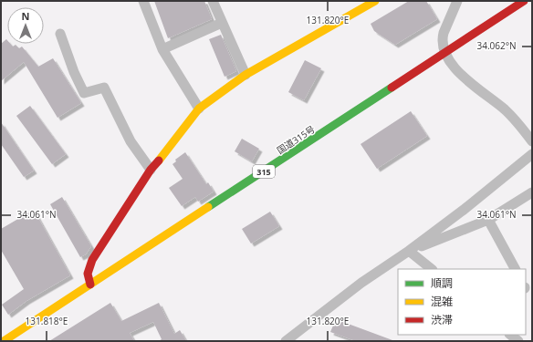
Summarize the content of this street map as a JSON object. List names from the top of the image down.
{
  "streets": {
    "main road": ["国道315号", "315"]
  },
  "legend": ["順調", "混雑", "渋滞"],
  "north": "top",
  "coordinates": [
    "131.820°E",
    "34.062°N",
    "34.061°N",
    "131.818°E"
  ]
}
